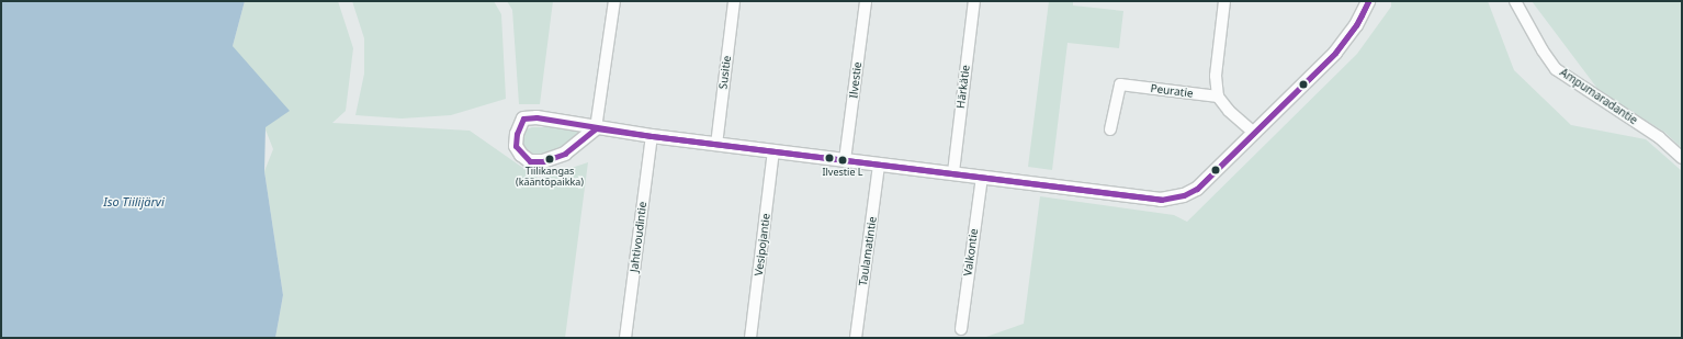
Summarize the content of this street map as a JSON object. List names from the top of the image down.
{
  "streets": {
    "street": [
      "Susitie",
      "Ilvestie",
      "Härkätie",
      "Peuratie",
      "Ampumaradantie",
      "Jahtivoudintie",
      "Vesipojantie",
      "Taulamatintie",
      "Valkontie"
    ]
  },
  "water": ["Iso Tiilijärvi"],
  "places": ["Tiilikangas (kääntöpaikka)", "Ilvestie L"]
}
